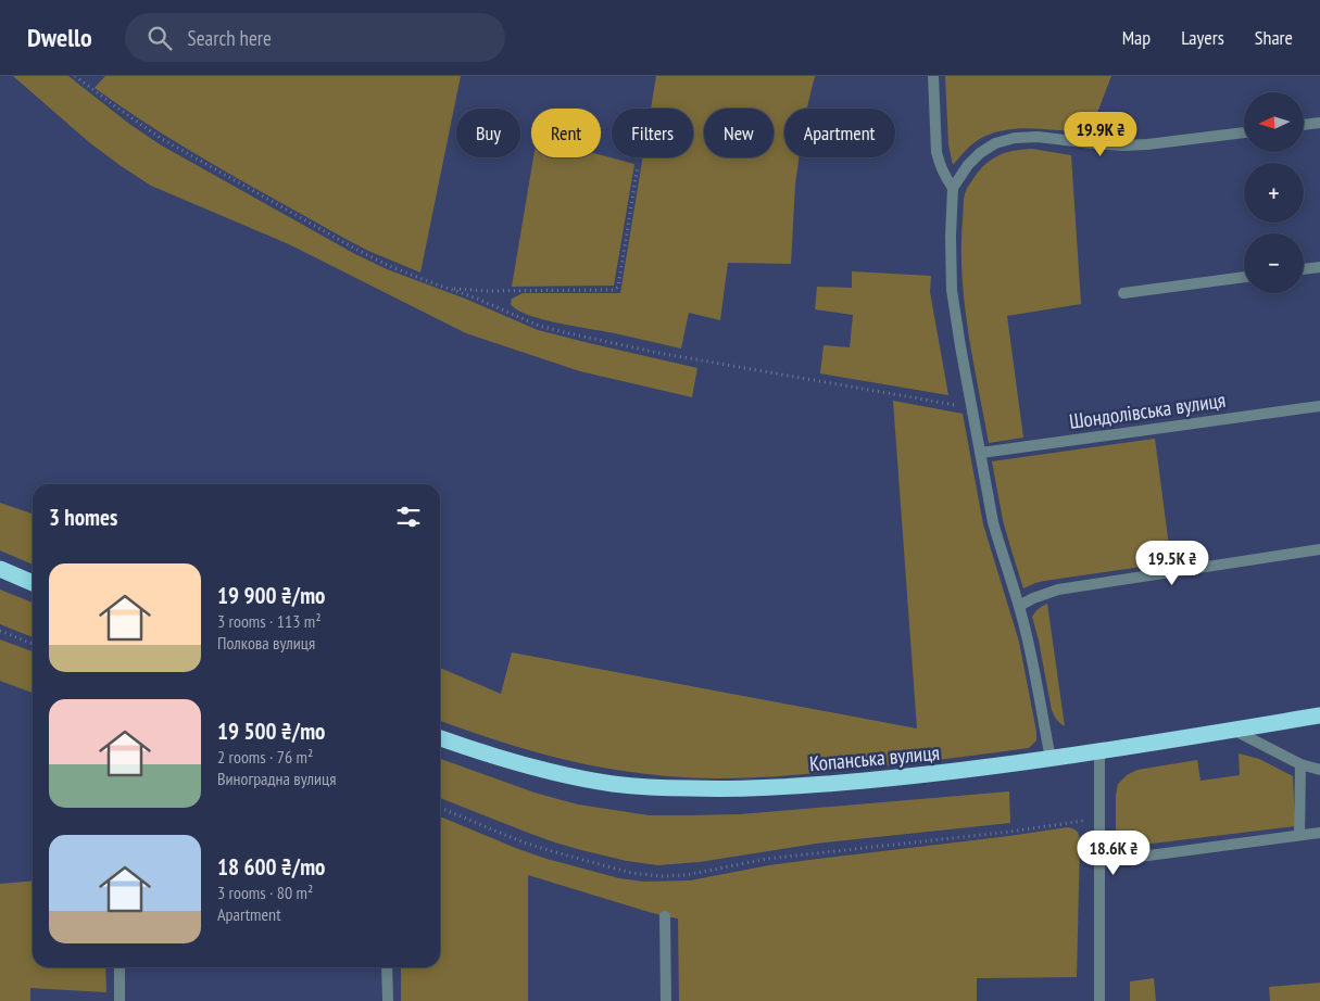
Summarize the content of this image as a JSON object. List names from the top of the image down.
{
  "streets": {
    "highway": ["Копанська вулиця"],
    "street": ["Шондолівська вулиця"]
  },
  "north": "left",
  "page": {
    "header": "Dwello",
    "search": "Search here",
    "nav": ["Map", "Layers", "Share"],
    "map_buttons": ["+", "−"],
    "chip": [
      "Buy",
      "Rent",
      "Filters",
      "New",
      "Apartment"
    ],
    "price": ["19.9K ₴", "19.5K ₴", "18.6K ₴"],
    "heading": "3 homes",
    "list": [
      {
        "name": "19 900 ₴/mo",
        "note": "3 rooms · 113 m² · Полкова вулиця"
      },
      {
        "name": "19 500 ₴/mo",
        "note": "2 rooms · 76 m² · Виноградна вулиця"
      },
      {
        "name": "18 600 ₴/mo",
        "note": "3 rooms · 80 m² · Apartment"
      }
    ]
  }
}
